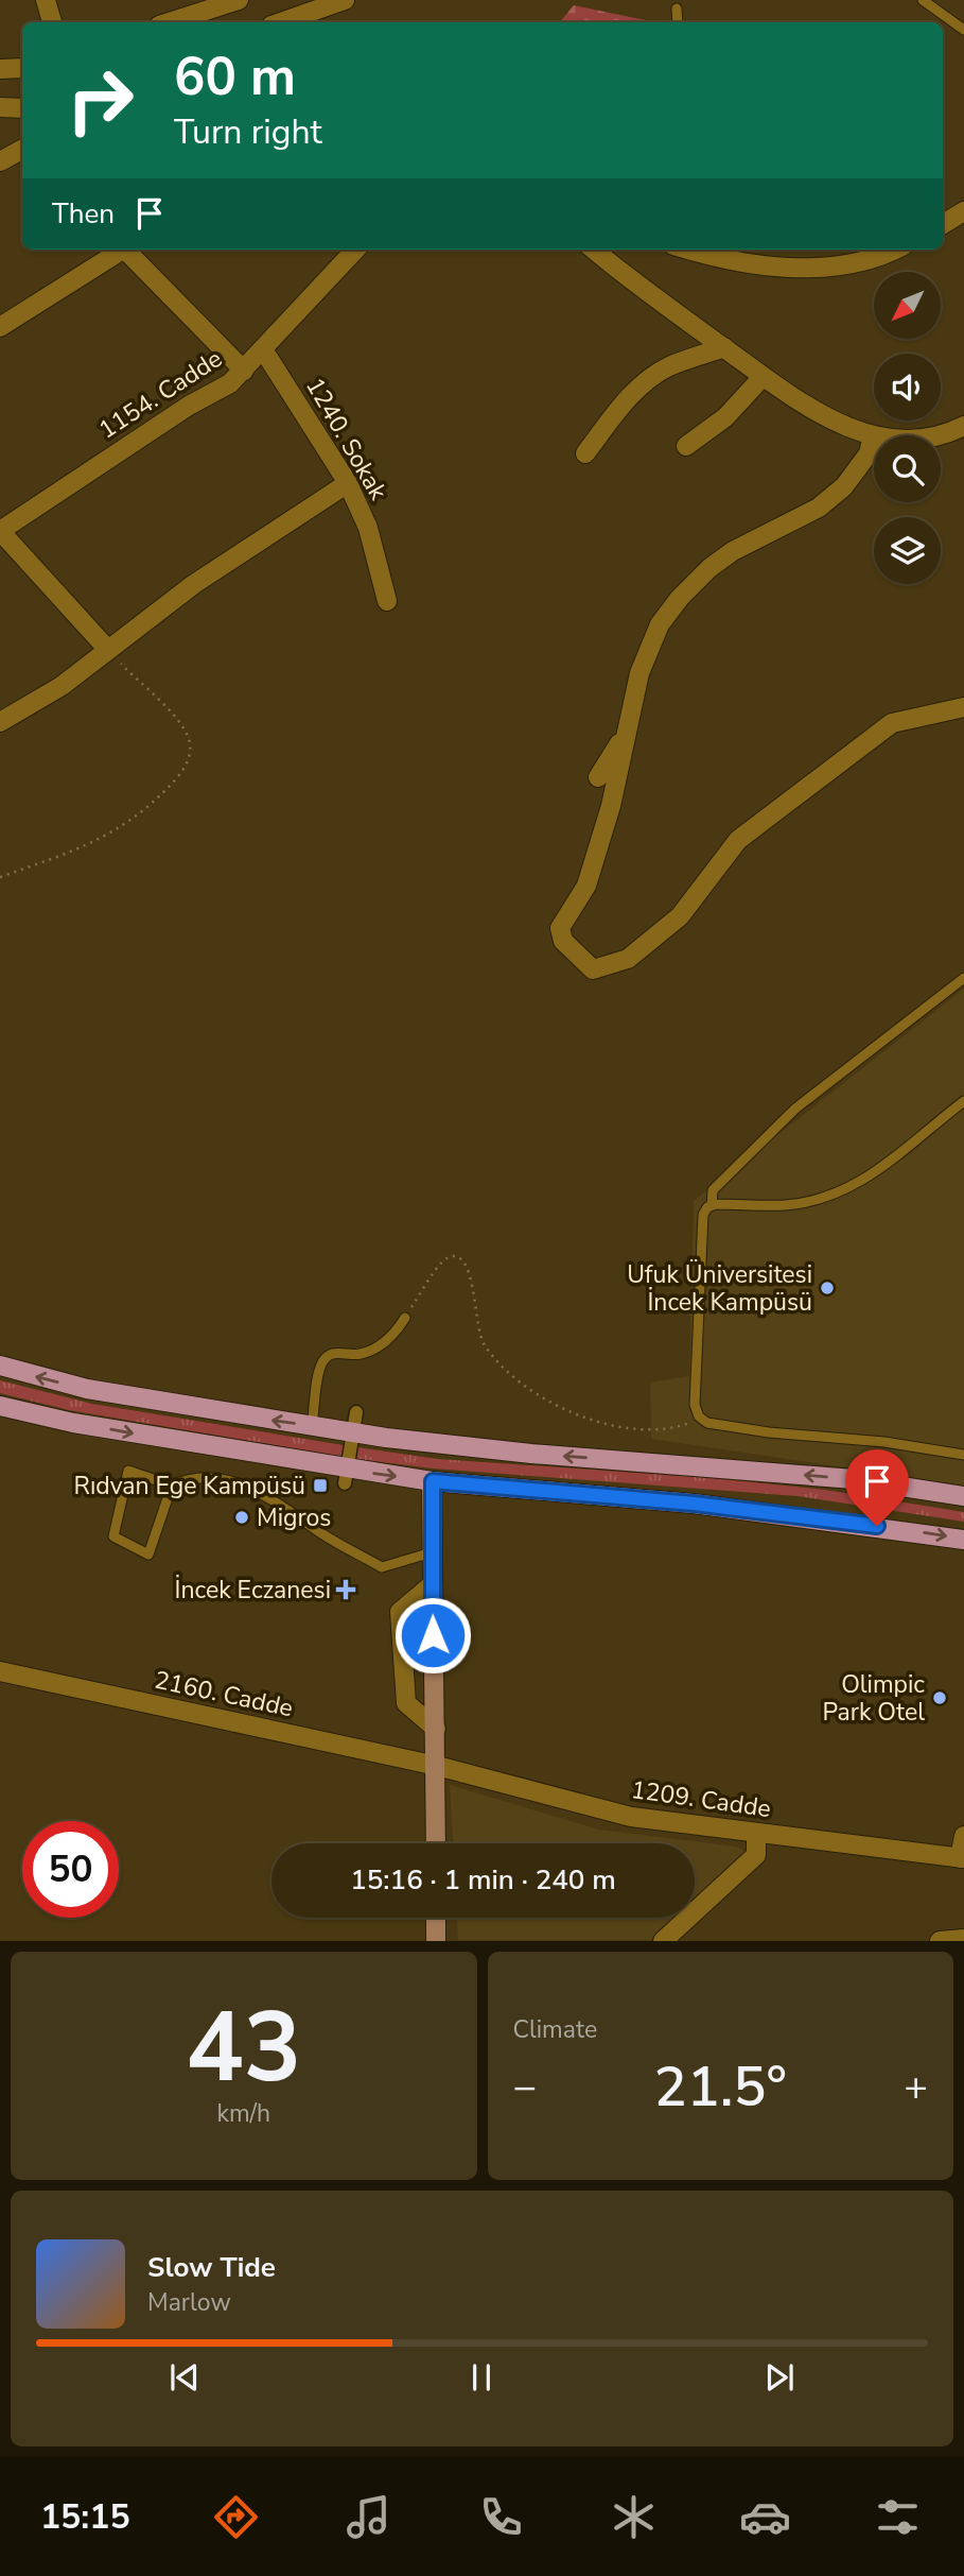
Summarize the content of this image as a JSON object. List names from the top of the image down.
{
  "streets": {
    "street": [
      "1154. Cadde",
      "1240. Sokak",
      "2160. Cadde",
      "1209. Cadde"
    ]
  },
  "crossings": [
    ["1154. Cadde", "1240. Sokak"],
    ["2160. Cadde", "1209. Cadde"]
  ],
  "places": {
    "other": ["Ufuk Üniversitesi İncek Kampüsü", "Migros", "Olimpic Park Otel"],
    "transit": ["Rıdvan Ege Kampüsü"],
    "health": ["İncek Eczanesi"]
  },
  "north": "bottom left",
  "page": {
    "turn": ["60 m", "Turn right"],
    "then": "Then",
    "limit": "50",
    "trip": "15:16 · 1 min · 240 m",
    "tile": [
      ["43", "km/h"],
      "Climate"
    ],
    "heat": ["−", "21.5°", "+"],
    "song": ["Slow Tide", "Marlow"],
    "tabs": "15:15"
  }
}
